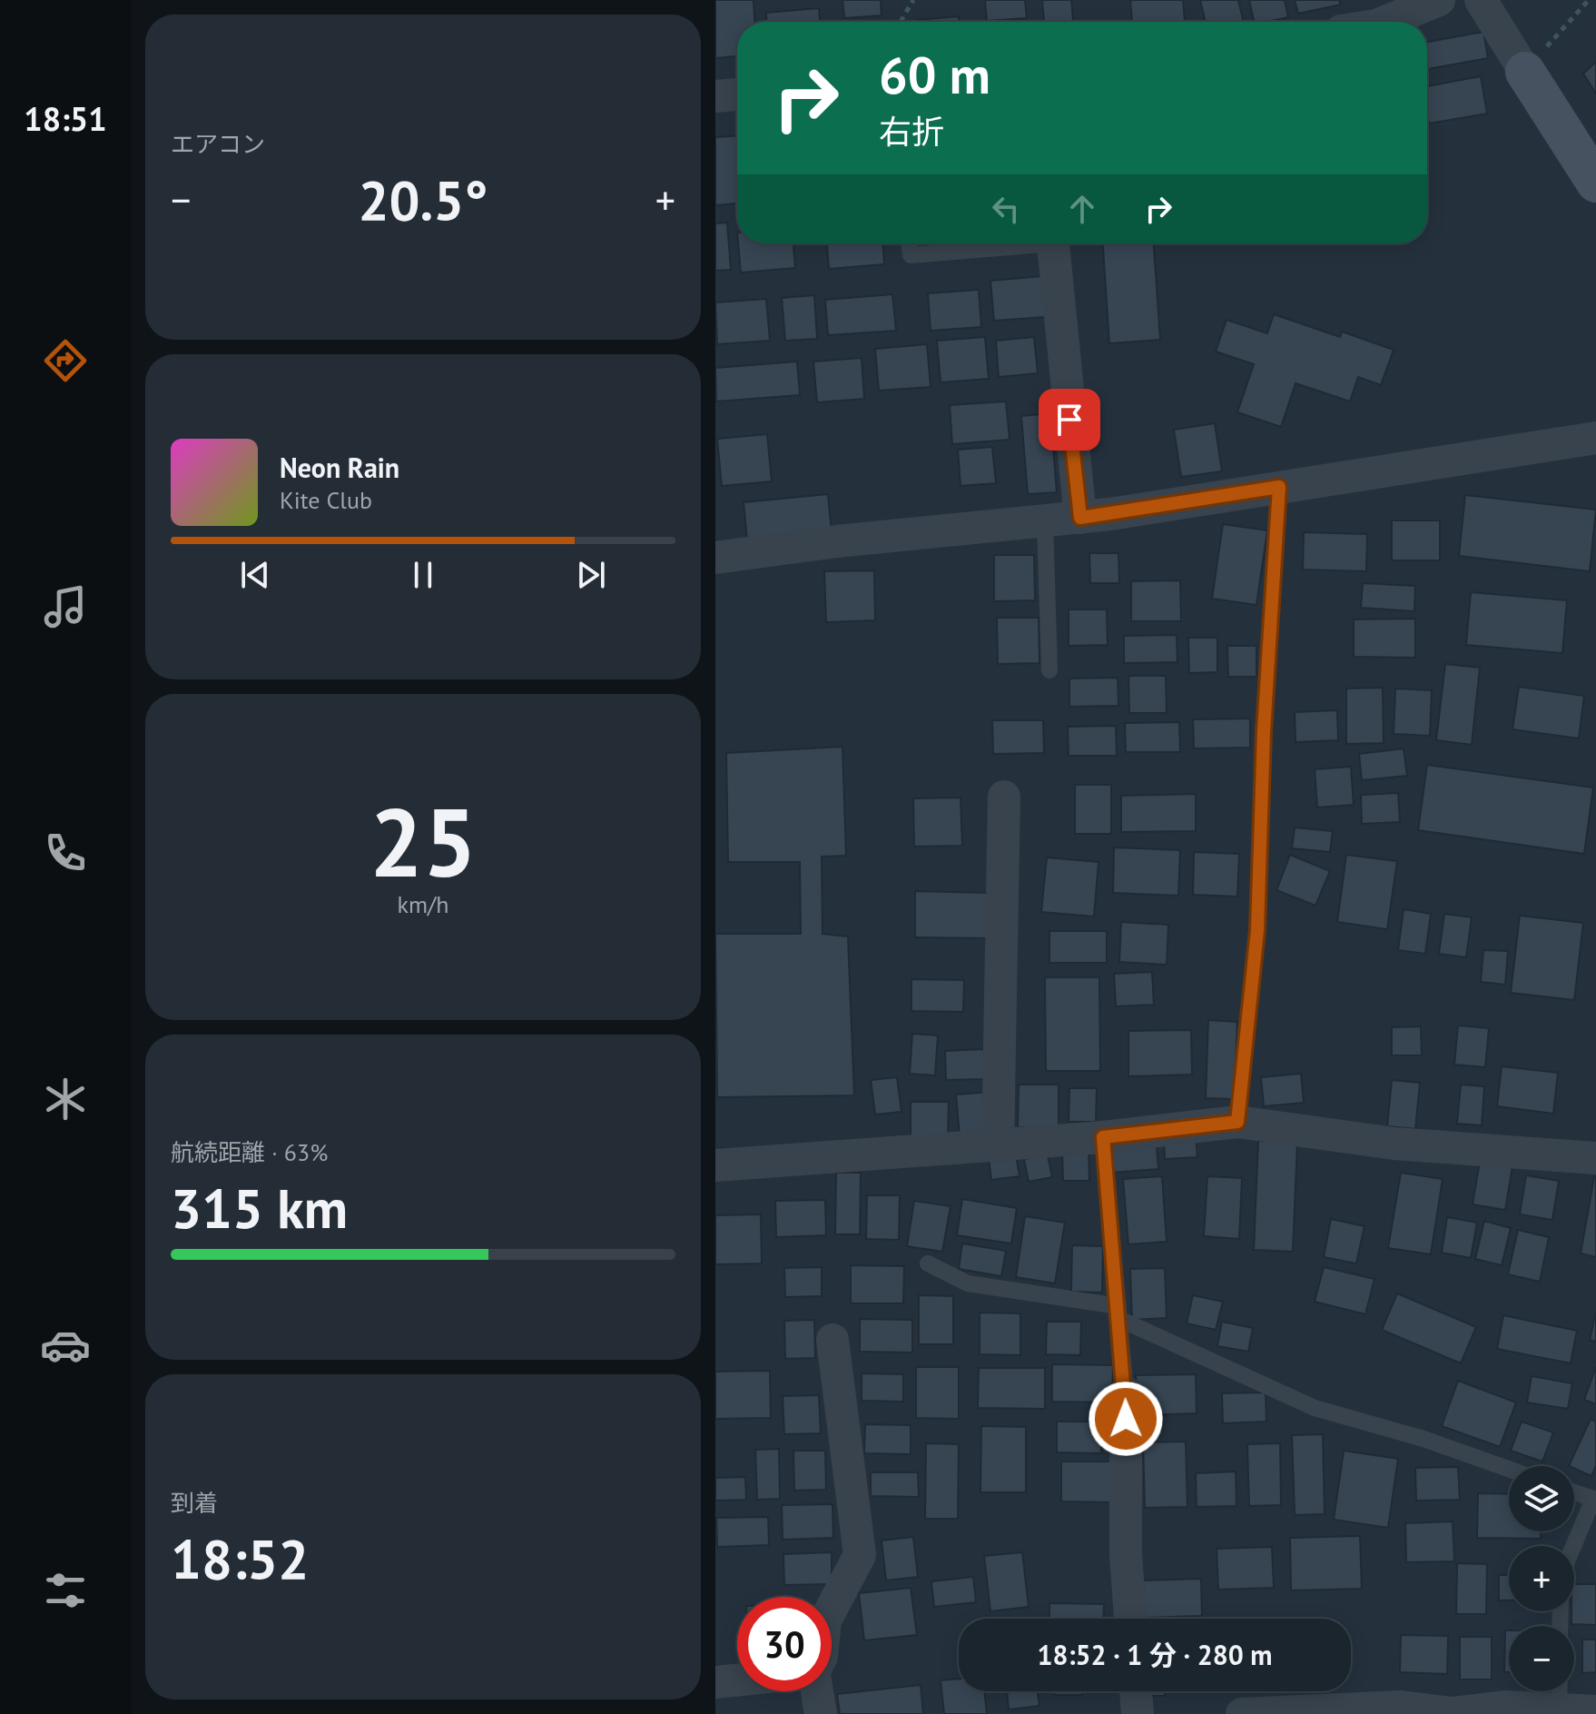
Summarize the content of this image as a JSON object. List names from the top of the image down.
{
  "page": {
    "tabs": "18:51",
    "tile": [
      "エアコン",
      ["25", "km/h"],
      ["航続距離 · 63%", "315 km"],
      ["到着", "18:52"]
    ],
    "turn": ["60 m", "右折"],
    "heat": ["−", "20.5°", "+"],
    "song": ["Neon Rain", "Kite Club"],
    "map_buttons": ["+", "−"],
    "limit": "30",
    "trip": "18:52 · 1 分 · 280 m"
  }
}
